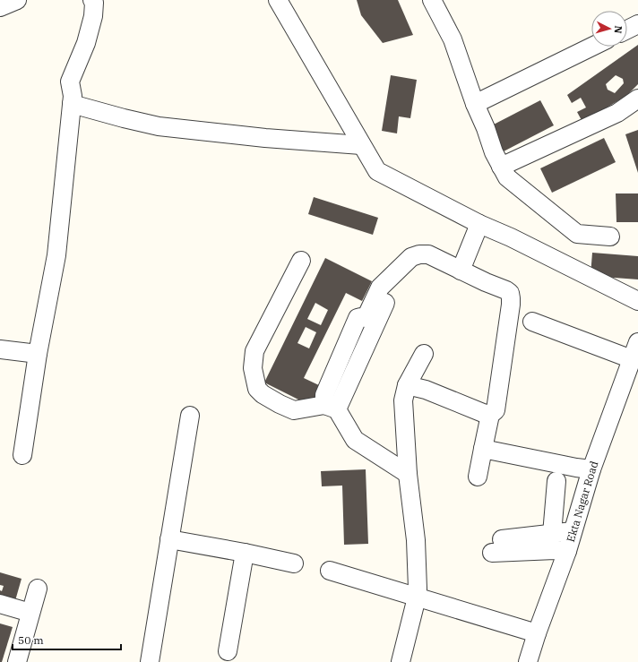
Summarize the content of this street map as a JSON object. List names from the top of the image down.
{
  "streets": {
    "street": ["Ekta Nagar Road"]
  },
  "scale_bar": "50 m",
  "north": "right"
}
